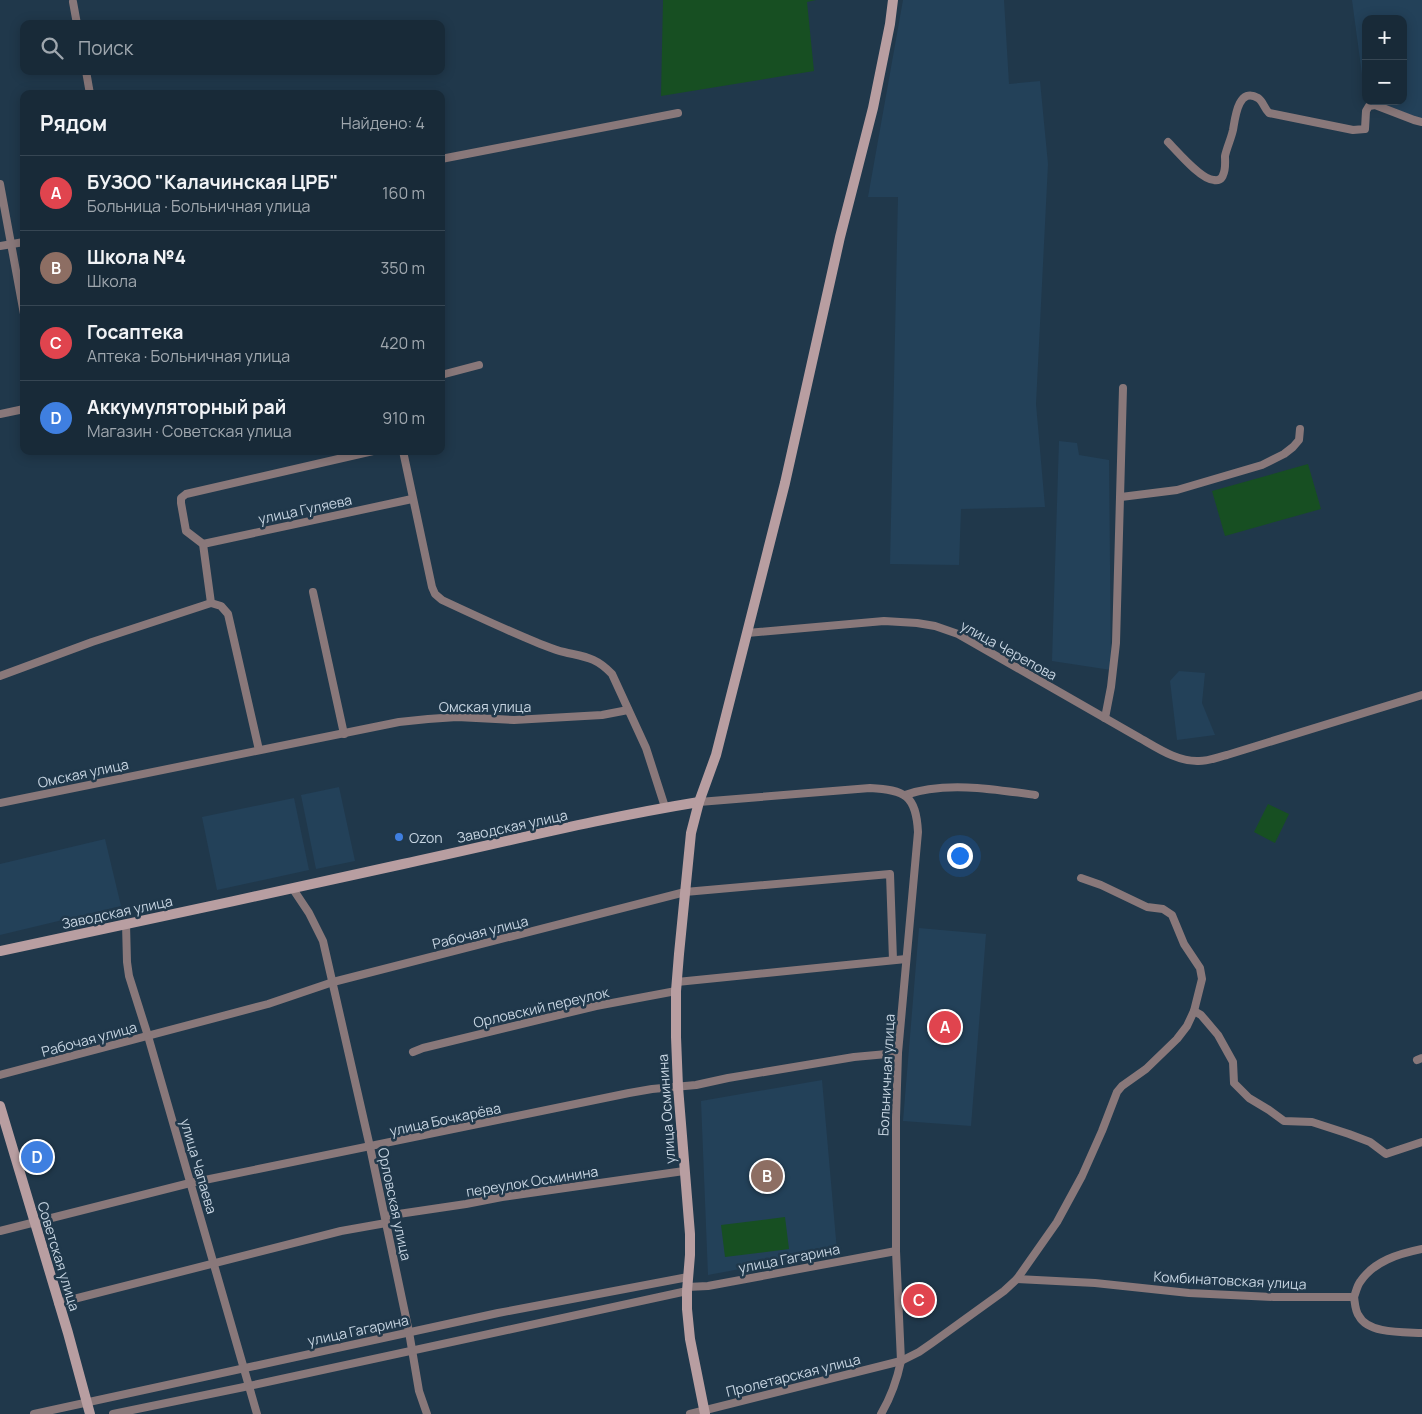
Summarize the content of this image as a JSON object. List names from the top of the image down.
{
  "streets": {
    "street": [
      "улица Гуляева",
      "улица Черепова",
      "Омская улица",
      "Заводская улица",
      "Рабочая улица",
      "Орловский переулок",
      "Больничная улица",
      "улица Осминина",
      "улица Бочкарёва",
      "улица Чапаева",
      "переулок Осминина",
      "Орловская улица",
      "Советская улица",
      "улица Гагарина",
      "Комбинатовская улица",
      "Пролетарская улица"
    ]
  },
  "crossings": [
    ["улица Черепова", "улица Осминина"],
    ["Заводская улица", "Больничная улица"],
    ["Заводская улица", "улица Осминина"],
    ["Заводская улица", "улица Чапаева"],
    ["Заводская улица", "Орловская улица"],
    ["Рабочая улица", "Орловский переулок"],
    ["Рабочая улица", "улица Осминина"],
    ["Рабочая улица", "улица Чапаева"],
    ["Рабочая улица", "Орловская улица"],
    ["Орловский переулок", "Больничная улица"],
    ["Орловский переулок", "улица Осминина"],
    ["Больничная улица", "улица Бочкарёва"],
    ["Больничная улица", "улица Гагарина"],
    ["Больничная улица", "Пролетарская улица"],
    ["улица Осминина", "улица Бочкарёва"],
    ["улица Осминина", "переулок Осминина"],
    ["улица Осминина", "улица Гагарина"],
    ["улица Осминина", "Пролетарская улица"],
    ["улица Бочкарёва", "улица Чапаева"],
    ["улица Бочкарёва", "Орловская улица"],
    ["улица Бочкарёва", "Советская улица"],
    ["улица Чапаева", "переулок Осминина"],
    ["улица Чапаева", "улица Гагарина"],
    ["переулок Осминина", "Орловская улица"],
    ["переулок Осминина", "Советская улица"],
    ["Орловская улица", "улица Гагарина"],
    ["Советская улица", "улица Гагарина"],
    ["Комбинатовская улица", "Пролетарская улица"]
  ],
  "places": ["Ozon"],
  "page": {
    "map_buttons": ["+", "−"],
    "search": "Поиск",
    "heading": ["Рядом", "Найдено: 4"],
    "list": [
      {
        "mark": "A",
        "name": "БУЗОО \"Калачинская ЦРБ\"",
        "note": "Больница · Больничная улица",
        "value": "160 m"
      },
      {
        "mark": "B",
        "name": "Школа №4",
        "note": "Школа",
        "value": "350 m"
      },
      {
        "mark": "C",
        "name": "Госаптека",
        "note": "Аптека · Больничная улица",
        "value": "420 m"
      },
      {
        "mark": "D",
        "name": "Аккумуляторный рай",
        "note": "Магазин · Советская улица",
        "value": "910 m"
      }
    ],
    "pins": [
      "A",
      "D",
      "B",
      "C"
    ]
  }
}
